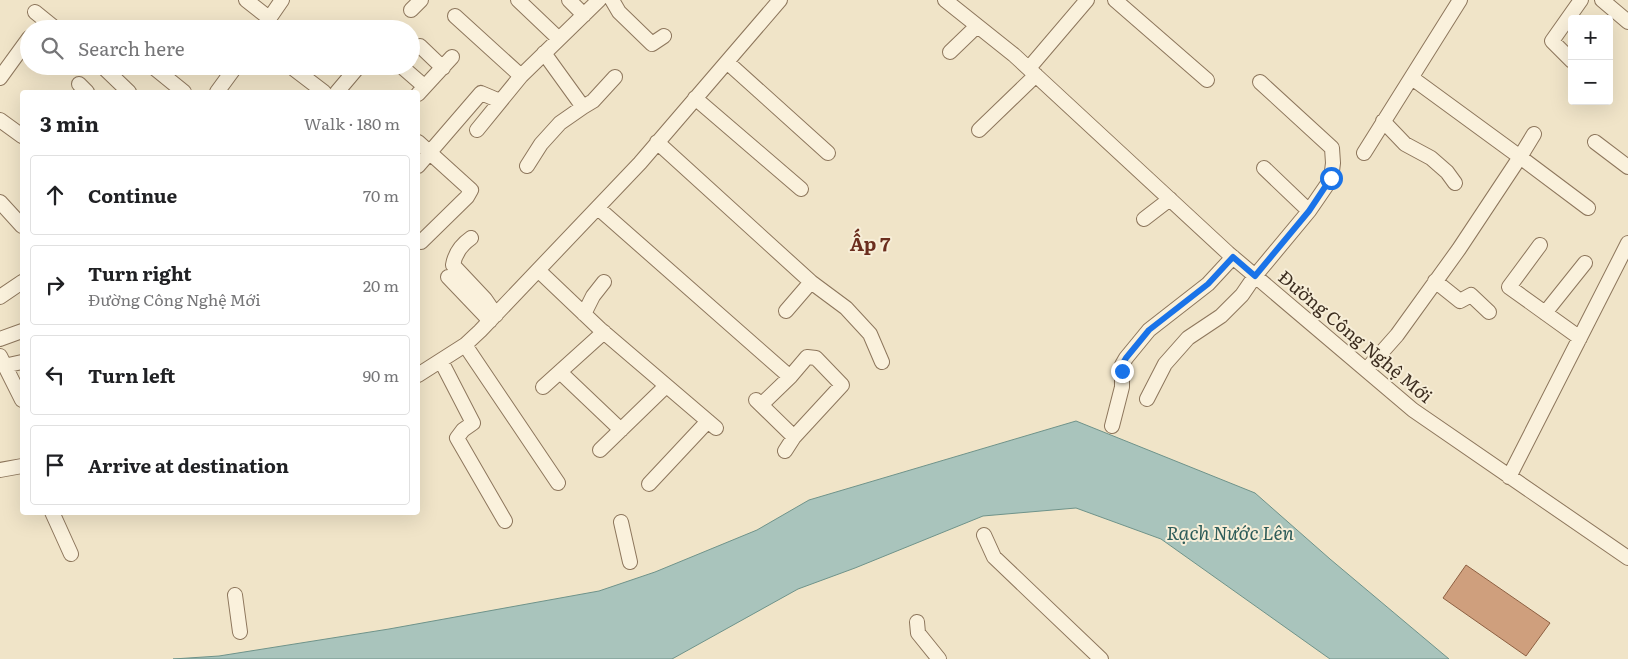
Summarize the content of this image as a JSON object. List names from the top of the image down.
{
  "streets": {
    "street": ["Đường Công Nghệ Mới"]
  },
  "districts": ["Ấp 7"],
  "water": ["Rạch Nước Lên"],
  "page": {
    "map_buttons": ["+", "−"],
    "search": "Search here",
    "heading": ["3 min", "Walk · 180 m"],
    "list": [
      ["Continue", "70 m"],
      ["Turn right", "Đường Công Nghệ Mới", "20 m"],
      ["Turn left", "90 m"],
      "Arrive at destination"
    ]
  }
}
